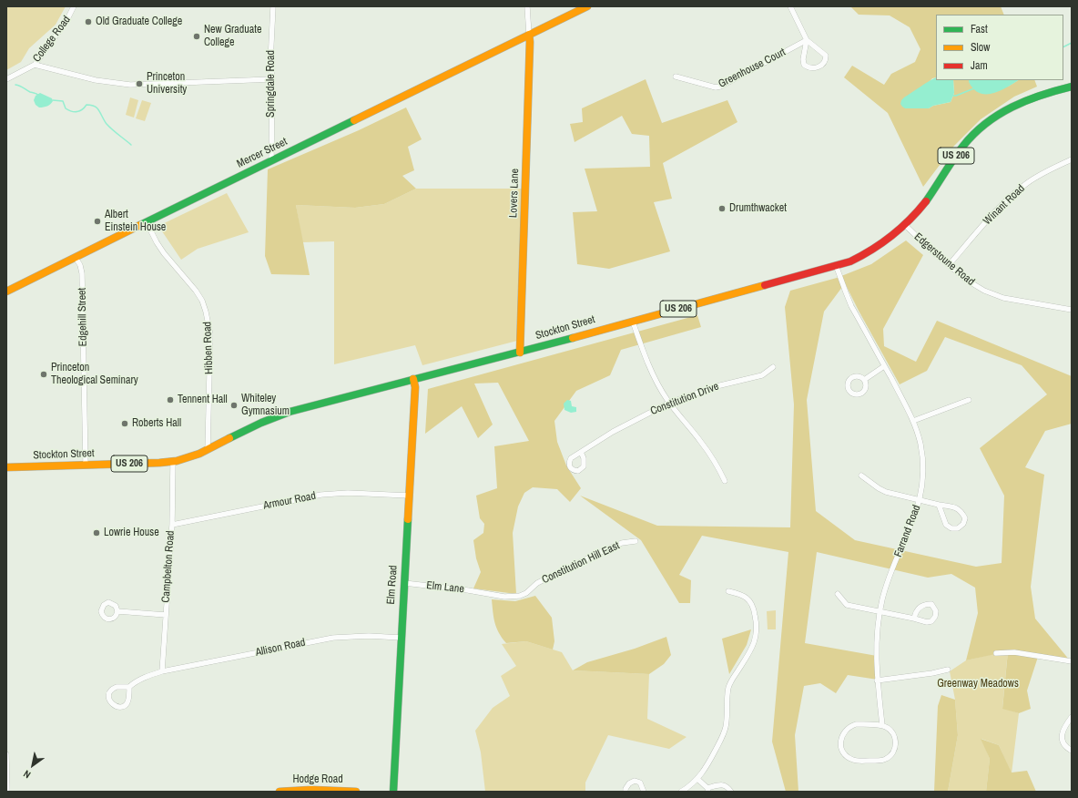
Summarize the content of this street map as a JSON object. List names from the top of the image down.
{
  "streets": {
    "main road": [
      "Mercer Street",
      "US 206",
      "Lovers Lane",
      "Stockton Street",
      "Elm Road",
      "Hodge Road"
    ],
    "street": [
      "College Road",
      "Greenhouse Court",
      "Springdale Road",
      "Winant Road",
      "Edgerstoune Road",
      "Edgehill Street",
      "Hibben Road",
      "Constitution Drive",
      "Armour Road",
      "Farrand Road",
      "Constitution Hill East",
      "Campbelton Road",
      "Elm Lane",
      "Allison Road"
    ]
  },
  "crossings": [
    ["Springdale Road", "Mercer Street"],
    ["Mercer Street", "Lovers Lane"],
    ["Mercer Street", "Edgehill Street"],
    ["Mercer Street", "Hibben Road"],
    ["Lovers Lane", "Stockton Street"],
    ["Winant Road", "Edgerstoune Road"],
    ["Edgerstoune Road", "Stockton Street"],
    ["Edgehill Street", "Stockton Street"],
    ["Stockton Street", "Hibben Road"],
    ["Stockton Street", "Farrand Road"],
    ["Stockton Street", "Campbelton Road"],
    ["Stockton Street", "Elm Road"],
    ["Armour Road", "Campbelton Road"],
    ["Armour Road", "Elm Road"],
    ["Constitution Hill East", "Elm Lane"],
    ["Campbelton Road", "Allison Road"],
    ["Elm Road", "Elm Lane"],
    ["Elm Road", "Allison Road"]
  ],
  "parks": ["Greenway Meadows"],
  "places": [
    "Old Graduate College",
    "New Graduate College",
    "Princeton University",
    "Drumthwacket",
    "Albert Einstein House",
    "Princeton Theological Seminary",
    "Tennent Hall",
    "Whiteley Gymnasium",
    "Roberts Hall",
    "Lowrie House"
  ],
  "legend": ["Fast", "Slow", "Jam"],
  "north": "bottom left"
}
